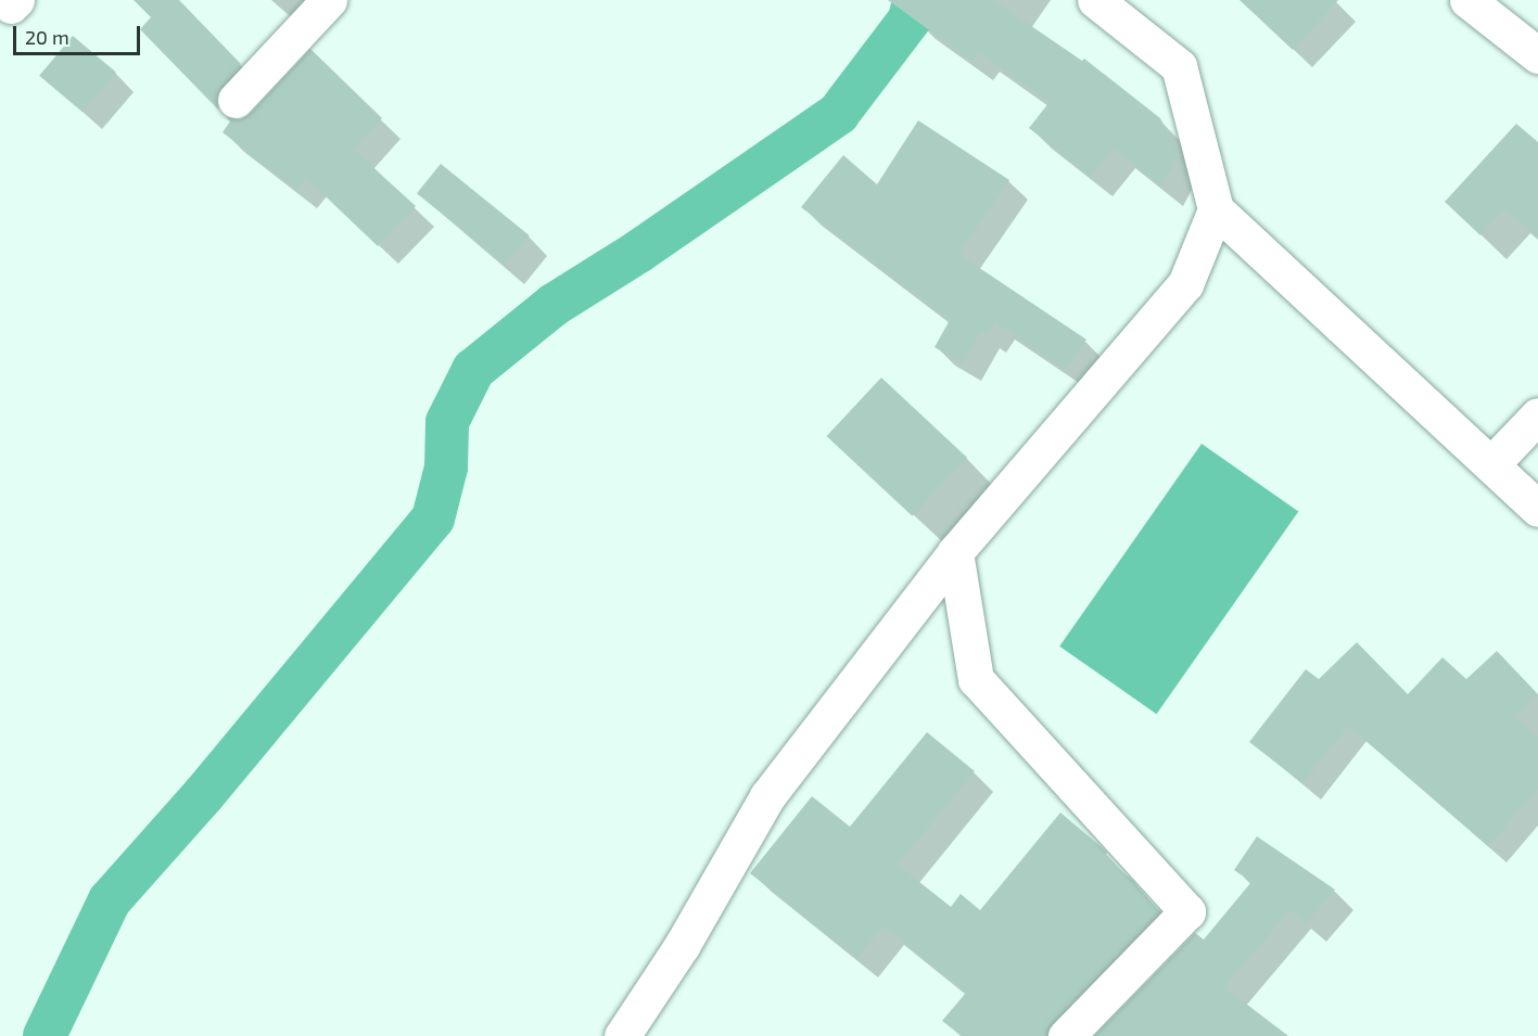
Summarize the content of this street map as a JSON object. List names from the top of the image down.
{
  "scale_bar": "20 m"
}
